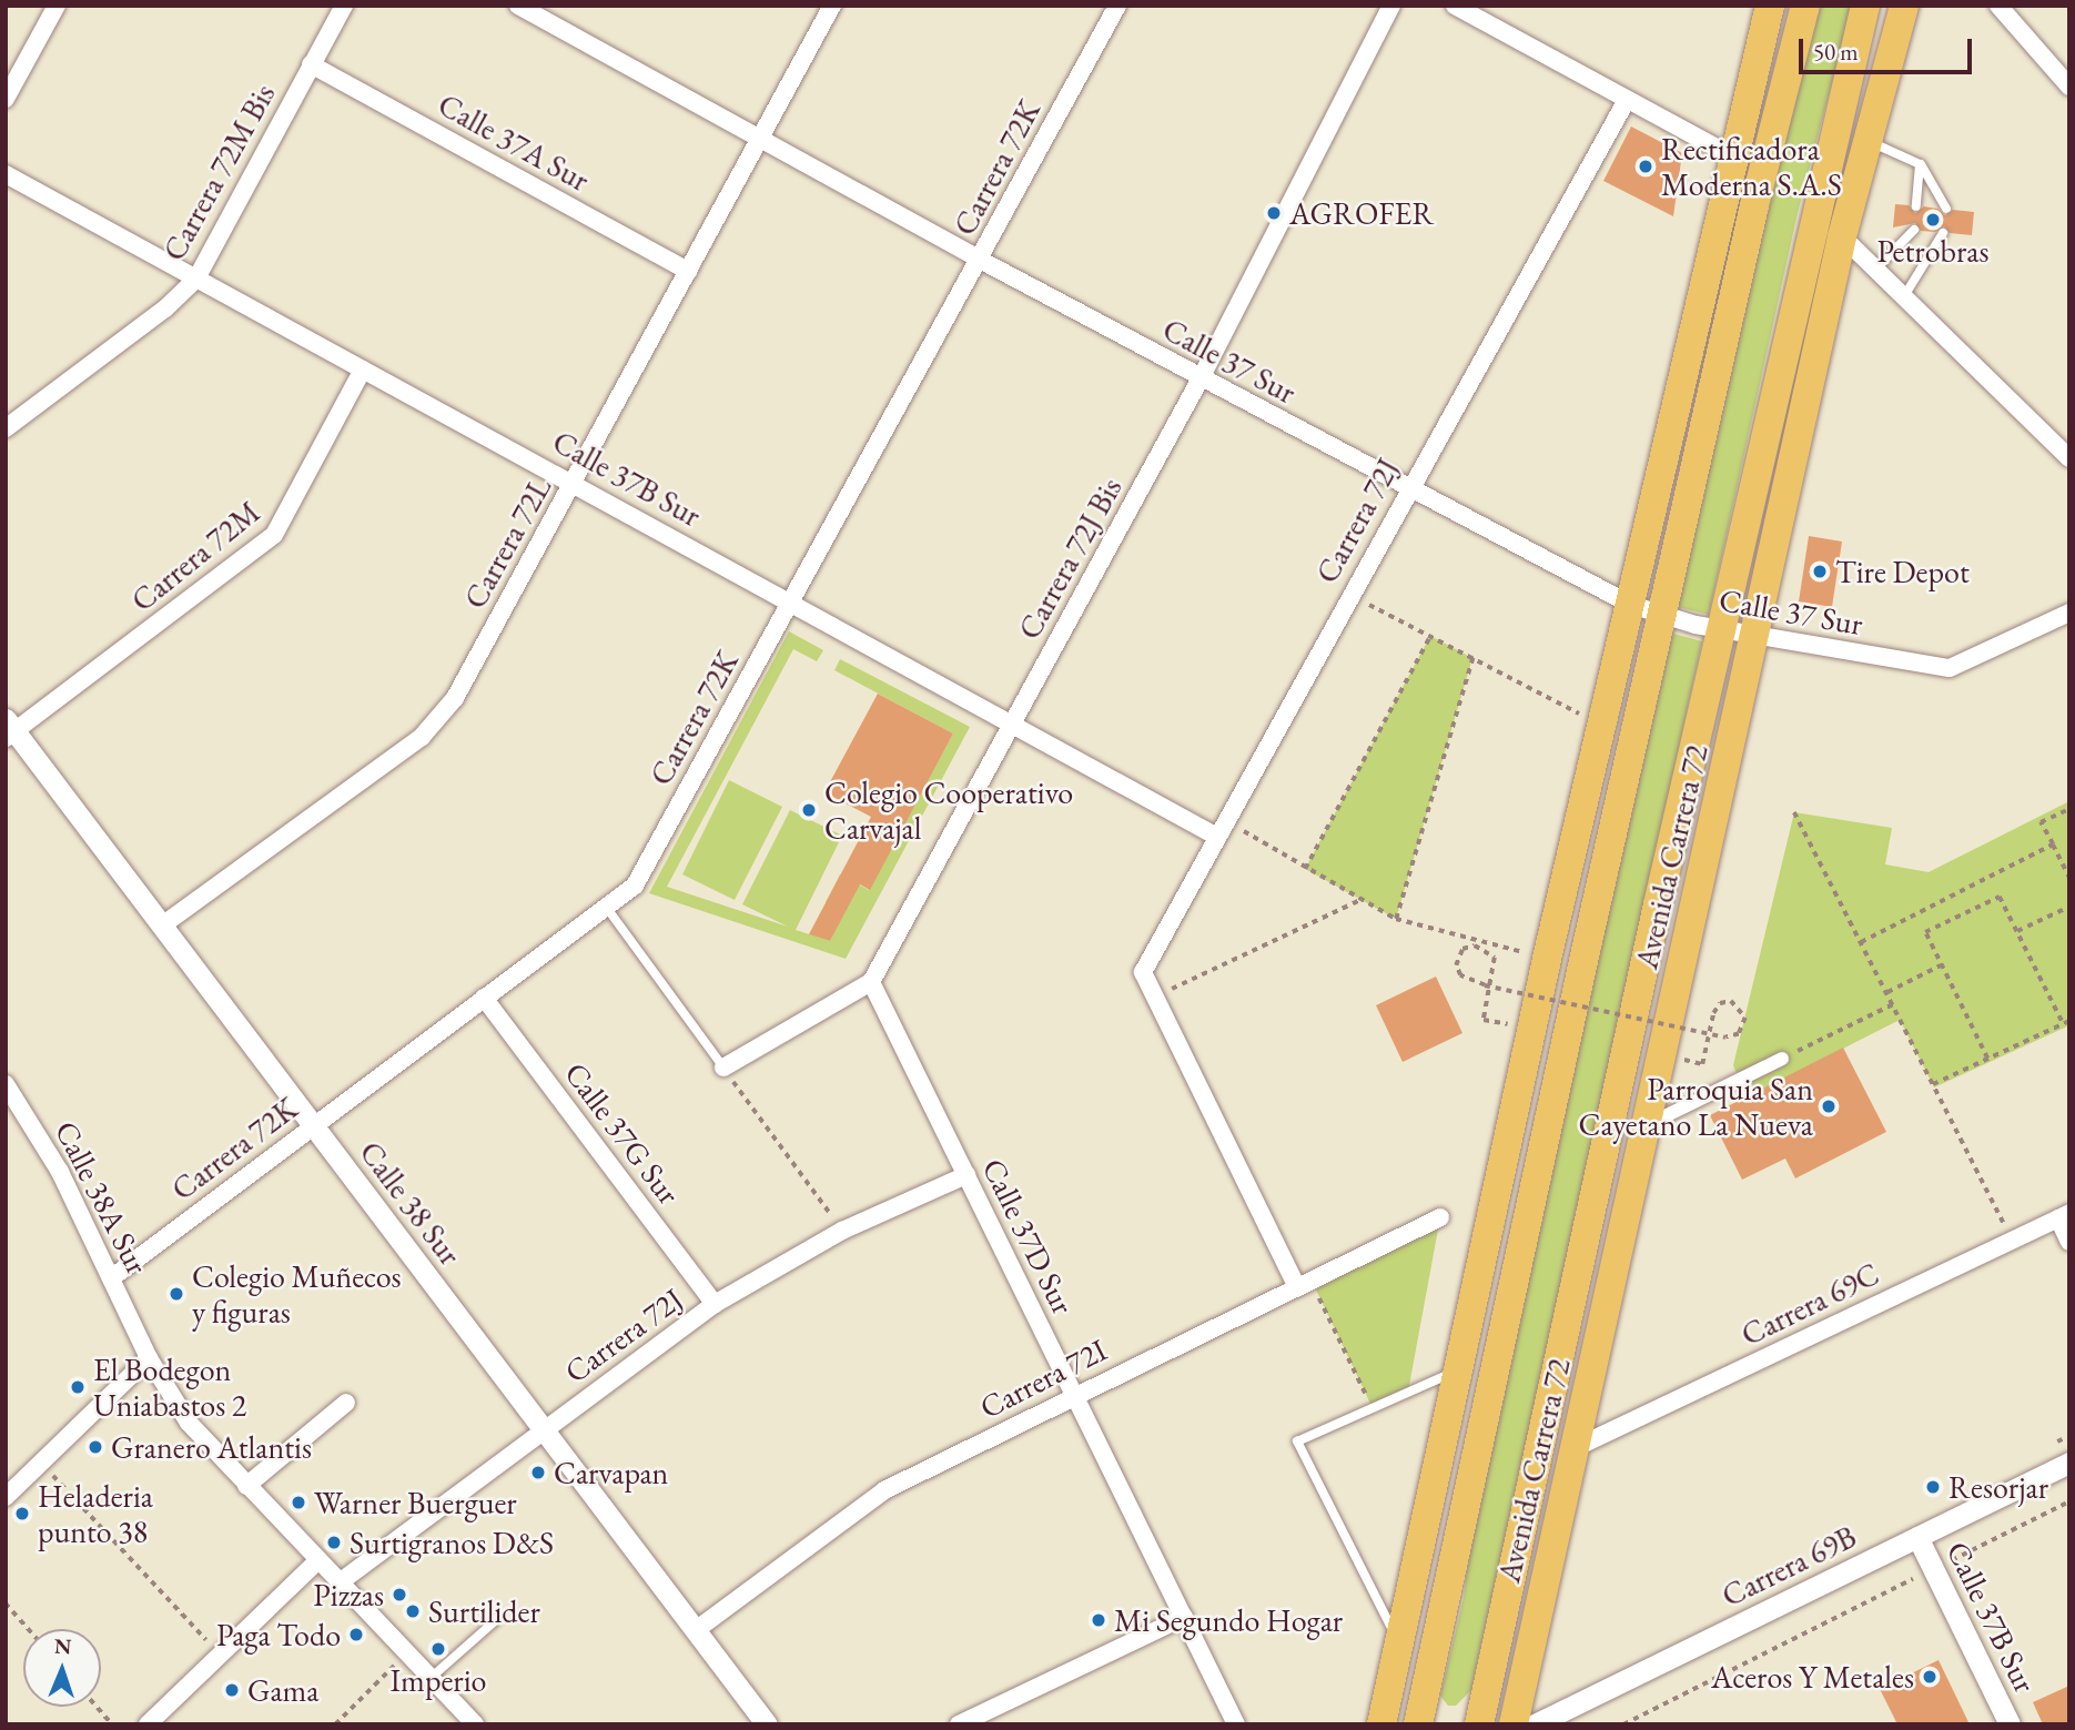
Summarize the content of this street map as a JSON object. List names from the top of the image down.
{
  "streets": {
    "highway": ["Avenida Carrera 72"],
    "street": [
      "Calle 37A Sur",
      "Carrera 72K",
      "Carrera 72M Bis",
      "Calle 37 Sur",
      "Calle 37B Sur",
      "Carrera 72J",
      "Carrera 72L",
      "Carrera 72M",
      "Carrera 72J Bis",
      "Calle 37G Sur",
      "Calle 38A Sur",
      "Calle 38 Sur",
      "Calle 37D Sur",
      "Carrera 69C",
      "Carrera 72I",
      "Carrera 69B"
    ]
  },
  "crossings": [
    ["Calle 37A Sur", "Carrera 72M Bis"],
    ["Calle 37A Sur", "Carrera 72L"],
    ["Carrera 72K", "Calle 37 Sur"],
    ["Carrera 72K", "Calle 37B Sur"],
    ["Carrera 72K", "Calle 37G Sur"],
    ["Carrera 72K", "Calle 38A Sur"],
    ["Carrera 72K", "Calle 38 Sur"],
    ["Carrera 72M Bis", "Calle 37B Sur"],
    ["Calle 37 Sur", "Carrera 72J"],
    ["Calle 37 Sur", "Carrera 72L"],
    ["Calle 37 Sur", "Carrera 72J Bis"],
    ["Calle 37 Sur", "Avenida Carrera 72"],
    ["Calle 37B Sur", "Carrera 72J"],
    ["Calle 37B Sur", "Carrera 72L"],
    ["Calle 37B Sur", "Carrera 72M"],
    ["Calle 37B Sur", "Carrera 72J Bis"],
    ["Calle 37B Sur", "Carrera 69B"],
    ["Carrera 72J", "Calle 37G Sur"],
    ["Carrera 72J", "Calle 38A Sur"],
    ["Carrera 72J", "Calle 38 Sur"],
    ["Carrera 72J", "Calle 37D Sur"],
    ["Carrera 72L", "Calle 38 Sur"],
    ["Carrera 72M", "Calle 38 Sur"],
    ["Carrera 72J Bis", "Calle 37D Sur"],
    ["Avenida Carrera 72", "Carrera 69C"],
    ["Calle 38 Sur", "Carrera 72I"],
    ["Calle 37D Sur", "Carrera 72I"]
  ],
  "places": [
    "Rectificadora Moderna S.A.S",
    "AGROFER",
    "Petrobras",
    "Tire Depot",
    "Colegio Cooperativo Carvajal",
    "Parroquia San Cayetano La Nueva",
    "Colegio Muñecos y figuras",
    "El Bodegon Uniabastos 2",
    "Granero Atlantis",
    "Carvapan",
    "Resorjar",
    "Warner Buerguer",
    "Heladeria punto 38",
    "Surtigranos D&S",
    "Pizzas",
    "Surtilider",
    "Mi Segundo Hogar",
    "Paga Todo",
    "Imperio",
    "Aceros Y Metales",
    "Gama"
  ],
  "scale_bar": "50 m",
  "north": "top"
}
